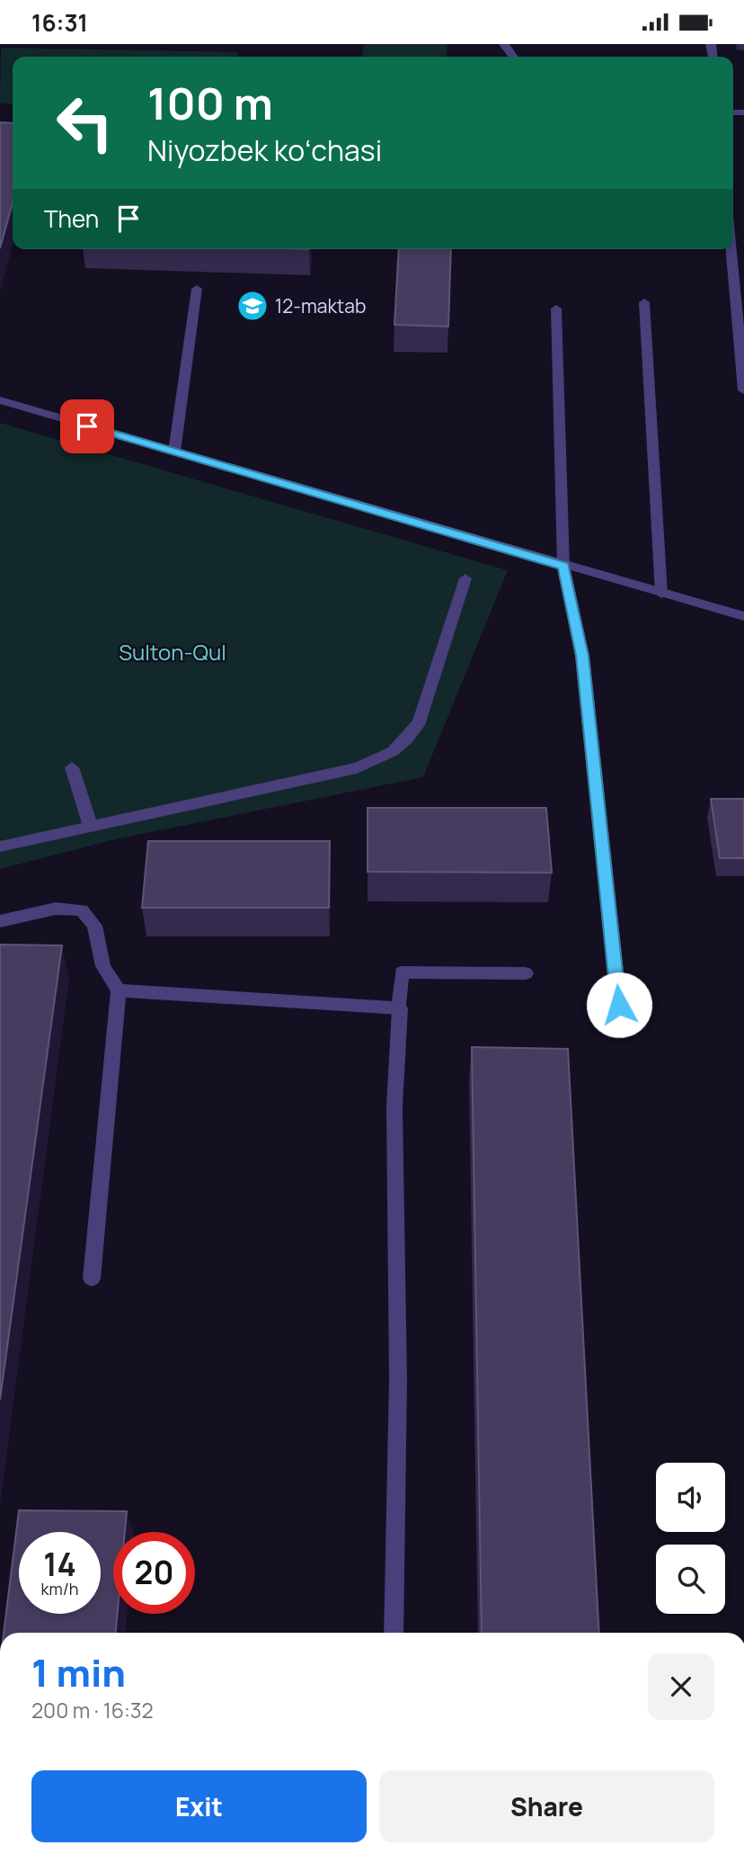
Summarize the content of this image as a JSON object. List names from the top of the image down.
{
  "parks": ["Sulton-Qul"],
  "places": {
    "school or university": ["12-maktab"]
  },
  "page": {
    "status": "16:31",
    "turn": ["100 m", "Niyozbek koʻchasi"],
    "then": "Then",
    "speed": "14 km/h",
    "limit": "20",
    "heading": ["1 min", "200 m · 16:32"],
    "buttons": ["Exit", "Share"]
  }
}
